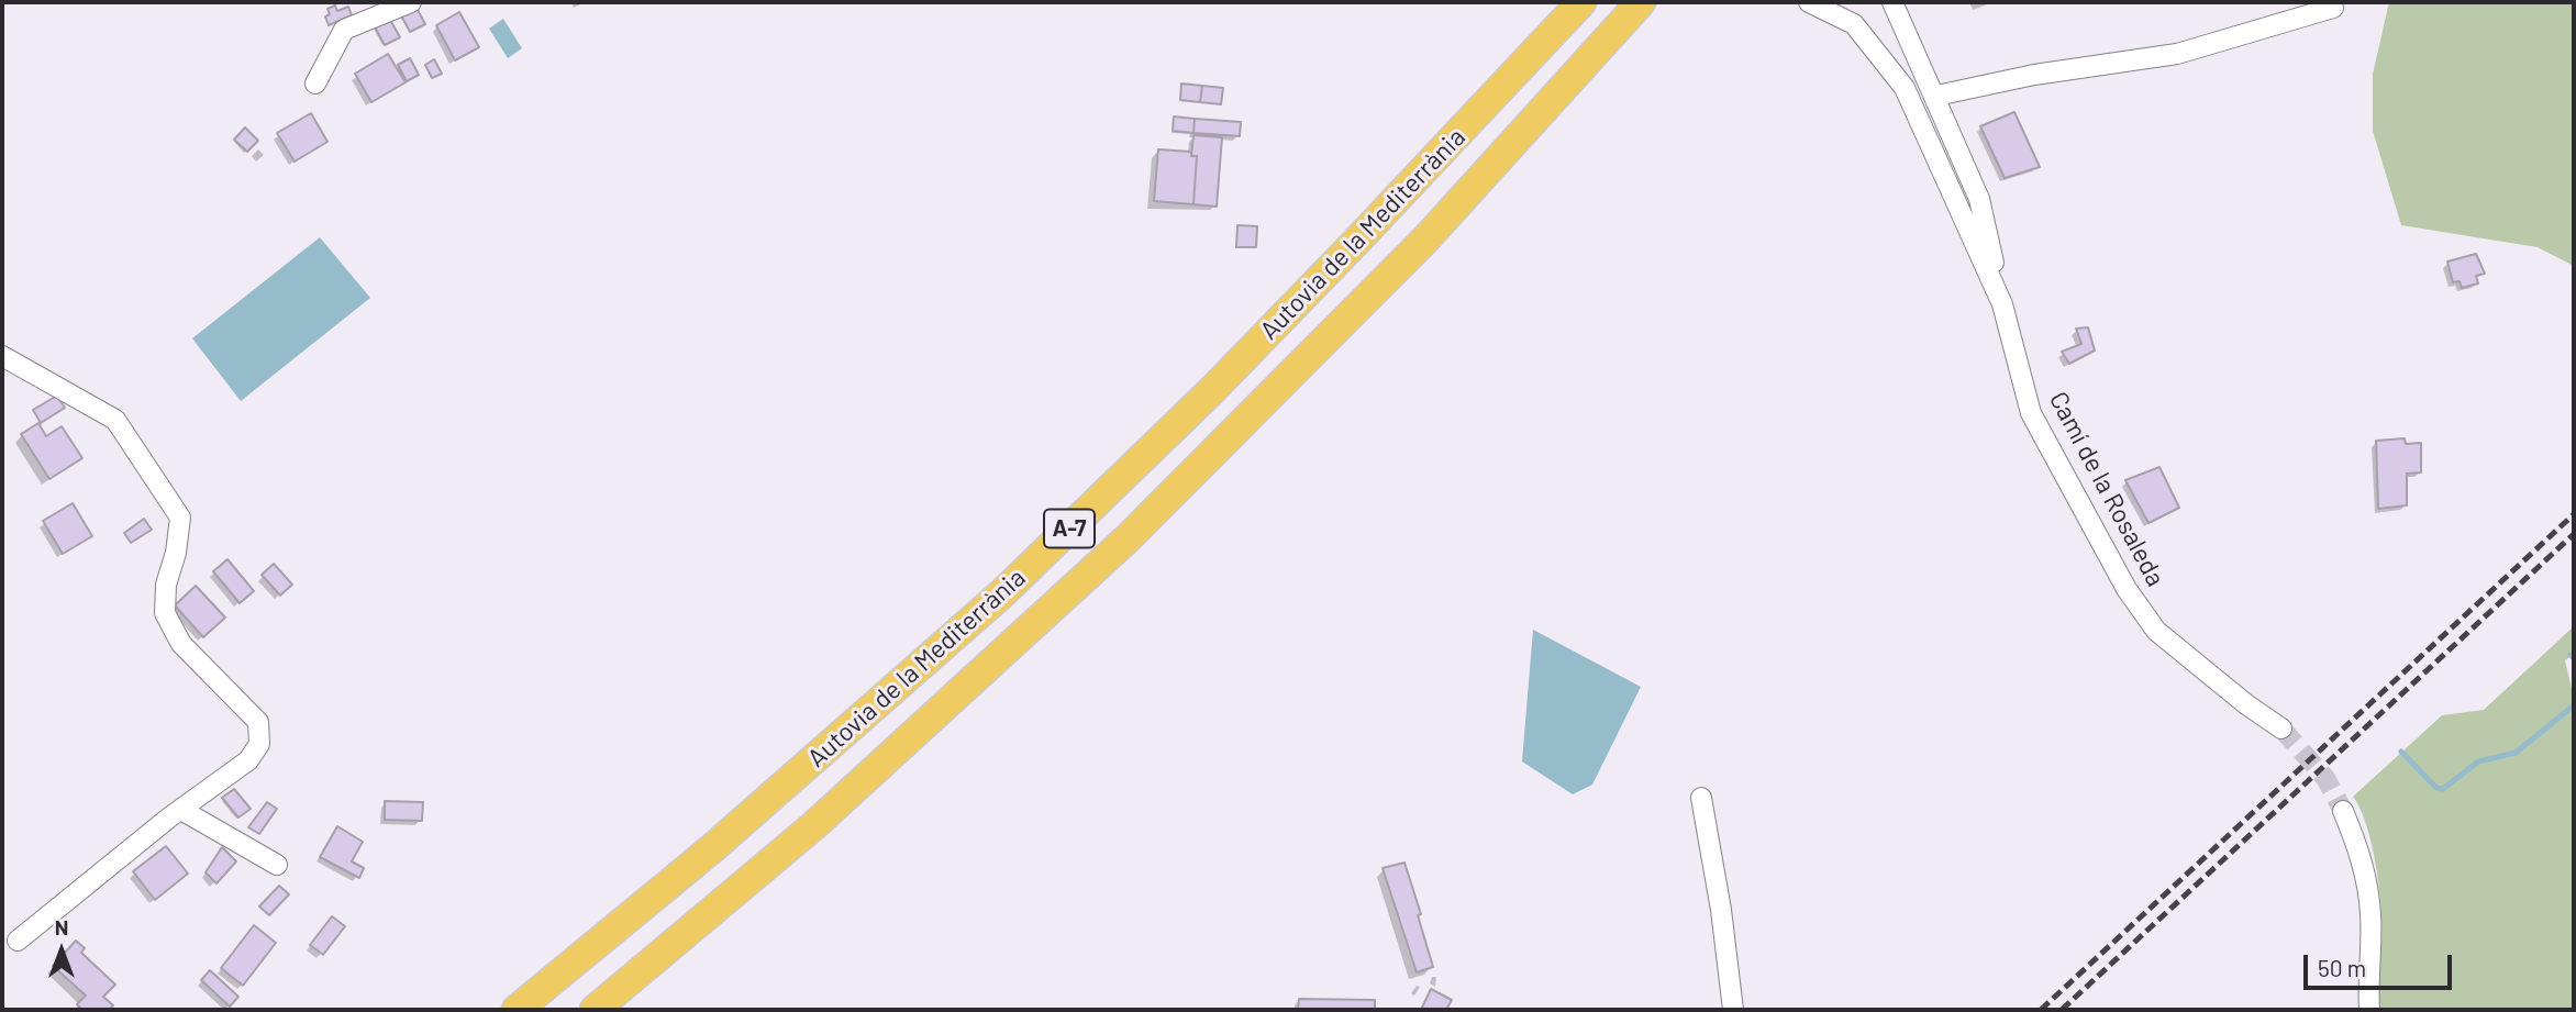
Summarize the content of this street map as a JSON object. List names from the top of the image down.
{
  "streets": {
    "highway": ["Autovia de la Mediterrània", "A-7"],
    "street": ["Camí de la Rosaleda"]
  },
  "scale_bar": "50 m",
  "north": "top"
}
